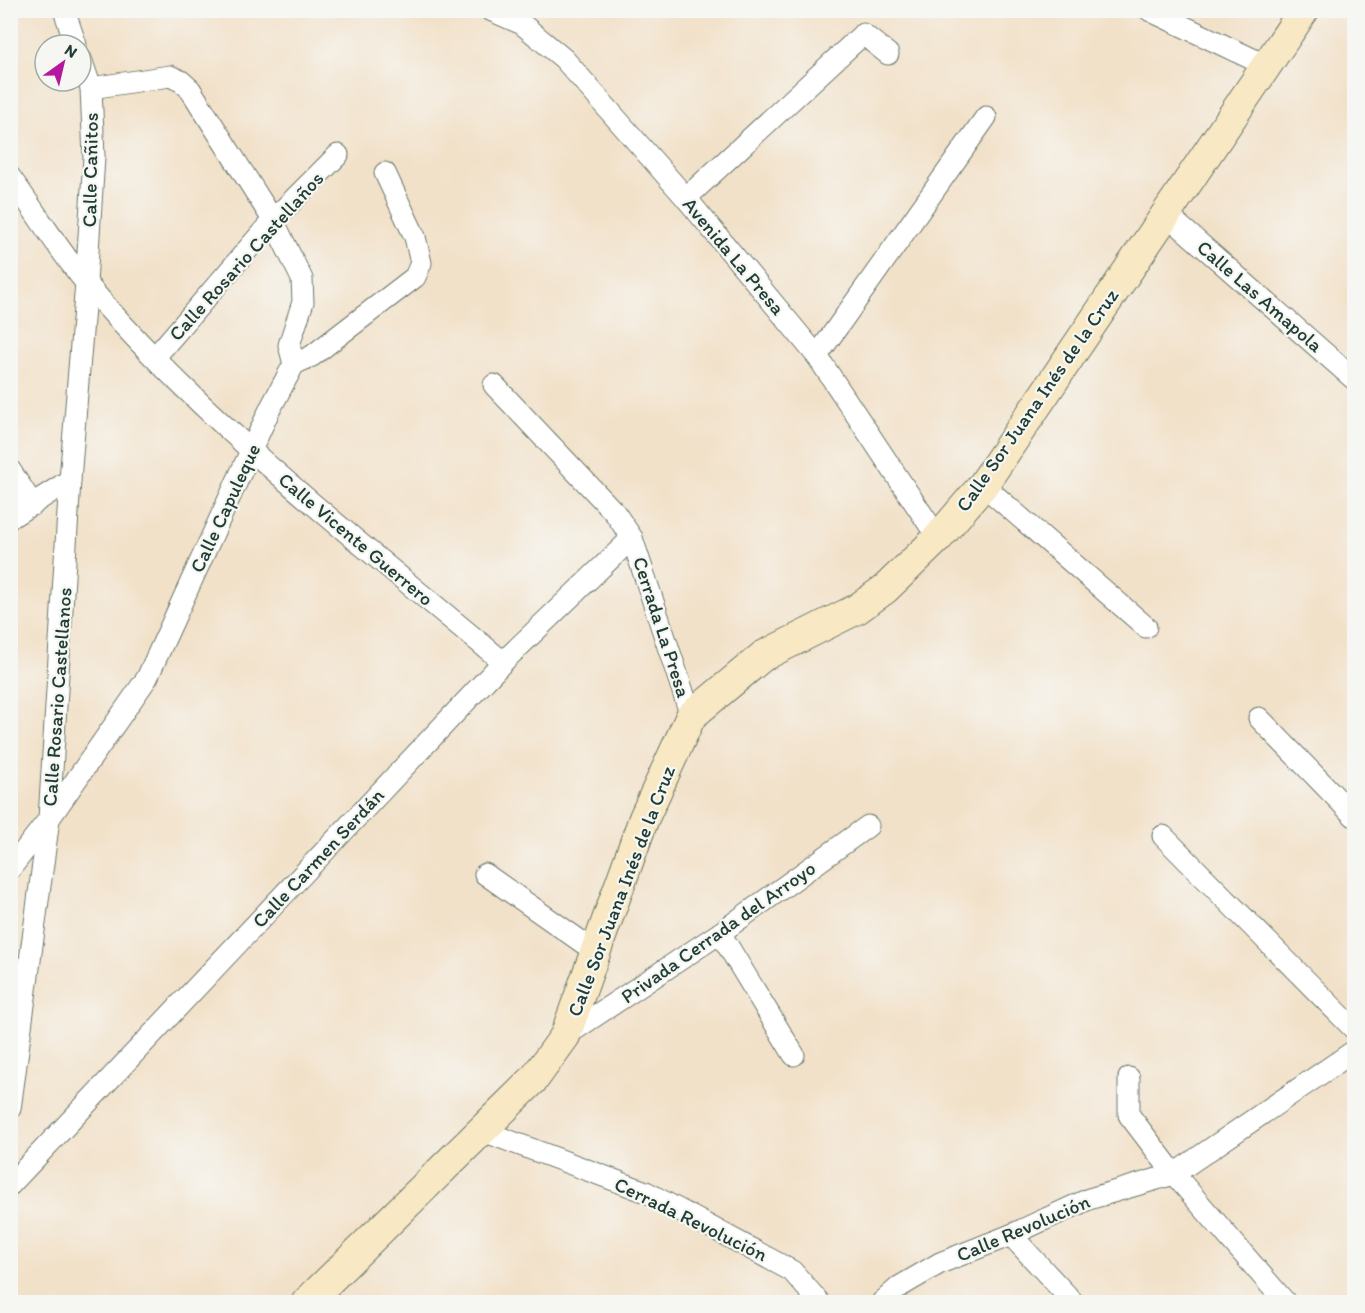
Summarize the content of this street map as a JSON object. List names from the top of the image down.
{
  "streets": {
    "street": [
      "Calle Cañitos",
      "Calle Rosario Castellaños",
      "Avenida La Presa",
      "Calle Las Amapola",
      "Calle Sor Juana Inés de la Cruz",
      "Calle Capuleque",
      "Calle Vicente Guerrero",
      "Cerrada La Presa",
      "Calle Rosario Castellanos",
      "Calle Carmen Serdán",
      "Privada Cerrada del Arroyo",
      "Cerrada Revolución",
      "Calle Revolución"
    ]
  },
  "crossings": [
    ["Calle Cañitos", "Calle Vicente Guerrero"],
    ["Calle Cañitos", "Calle Rosario Castellanos"],
    ["Calle Rosario Castellaños", "Calle Vicente Guerrero"],
    ["Avenida La Presa", "Calle Sor Juana Inés de la Cruz"],
    ["Calle Las Amapola", "Calle Sor Juana Inés de la Cruz"],
    ["Calle Sor Juana Inés de la Cruz", "Cerrada La Presa"],
    ["Calle Sor Juana Inés de la Cruz", "Privada Cerrada del Arroyo"],
    ["Calle Sor Juana Inés de la Cruz", "Cerrada Revolución"],
    ["Calle Capuleque", "Calle Vicente Guerrero"],
    ["Calle Capuleque", "Calle Rosario Castellanos"],
    ["Calle Vicente Guerrero", "Calle Rosario Castellanos"],
    ["Calle Vicente Guerrero", "Calle Carmen Serdán"],
    ["Cerrada La Presa", "Calle Carmen Serdán"]
  ],
  "north": "top right"
}
